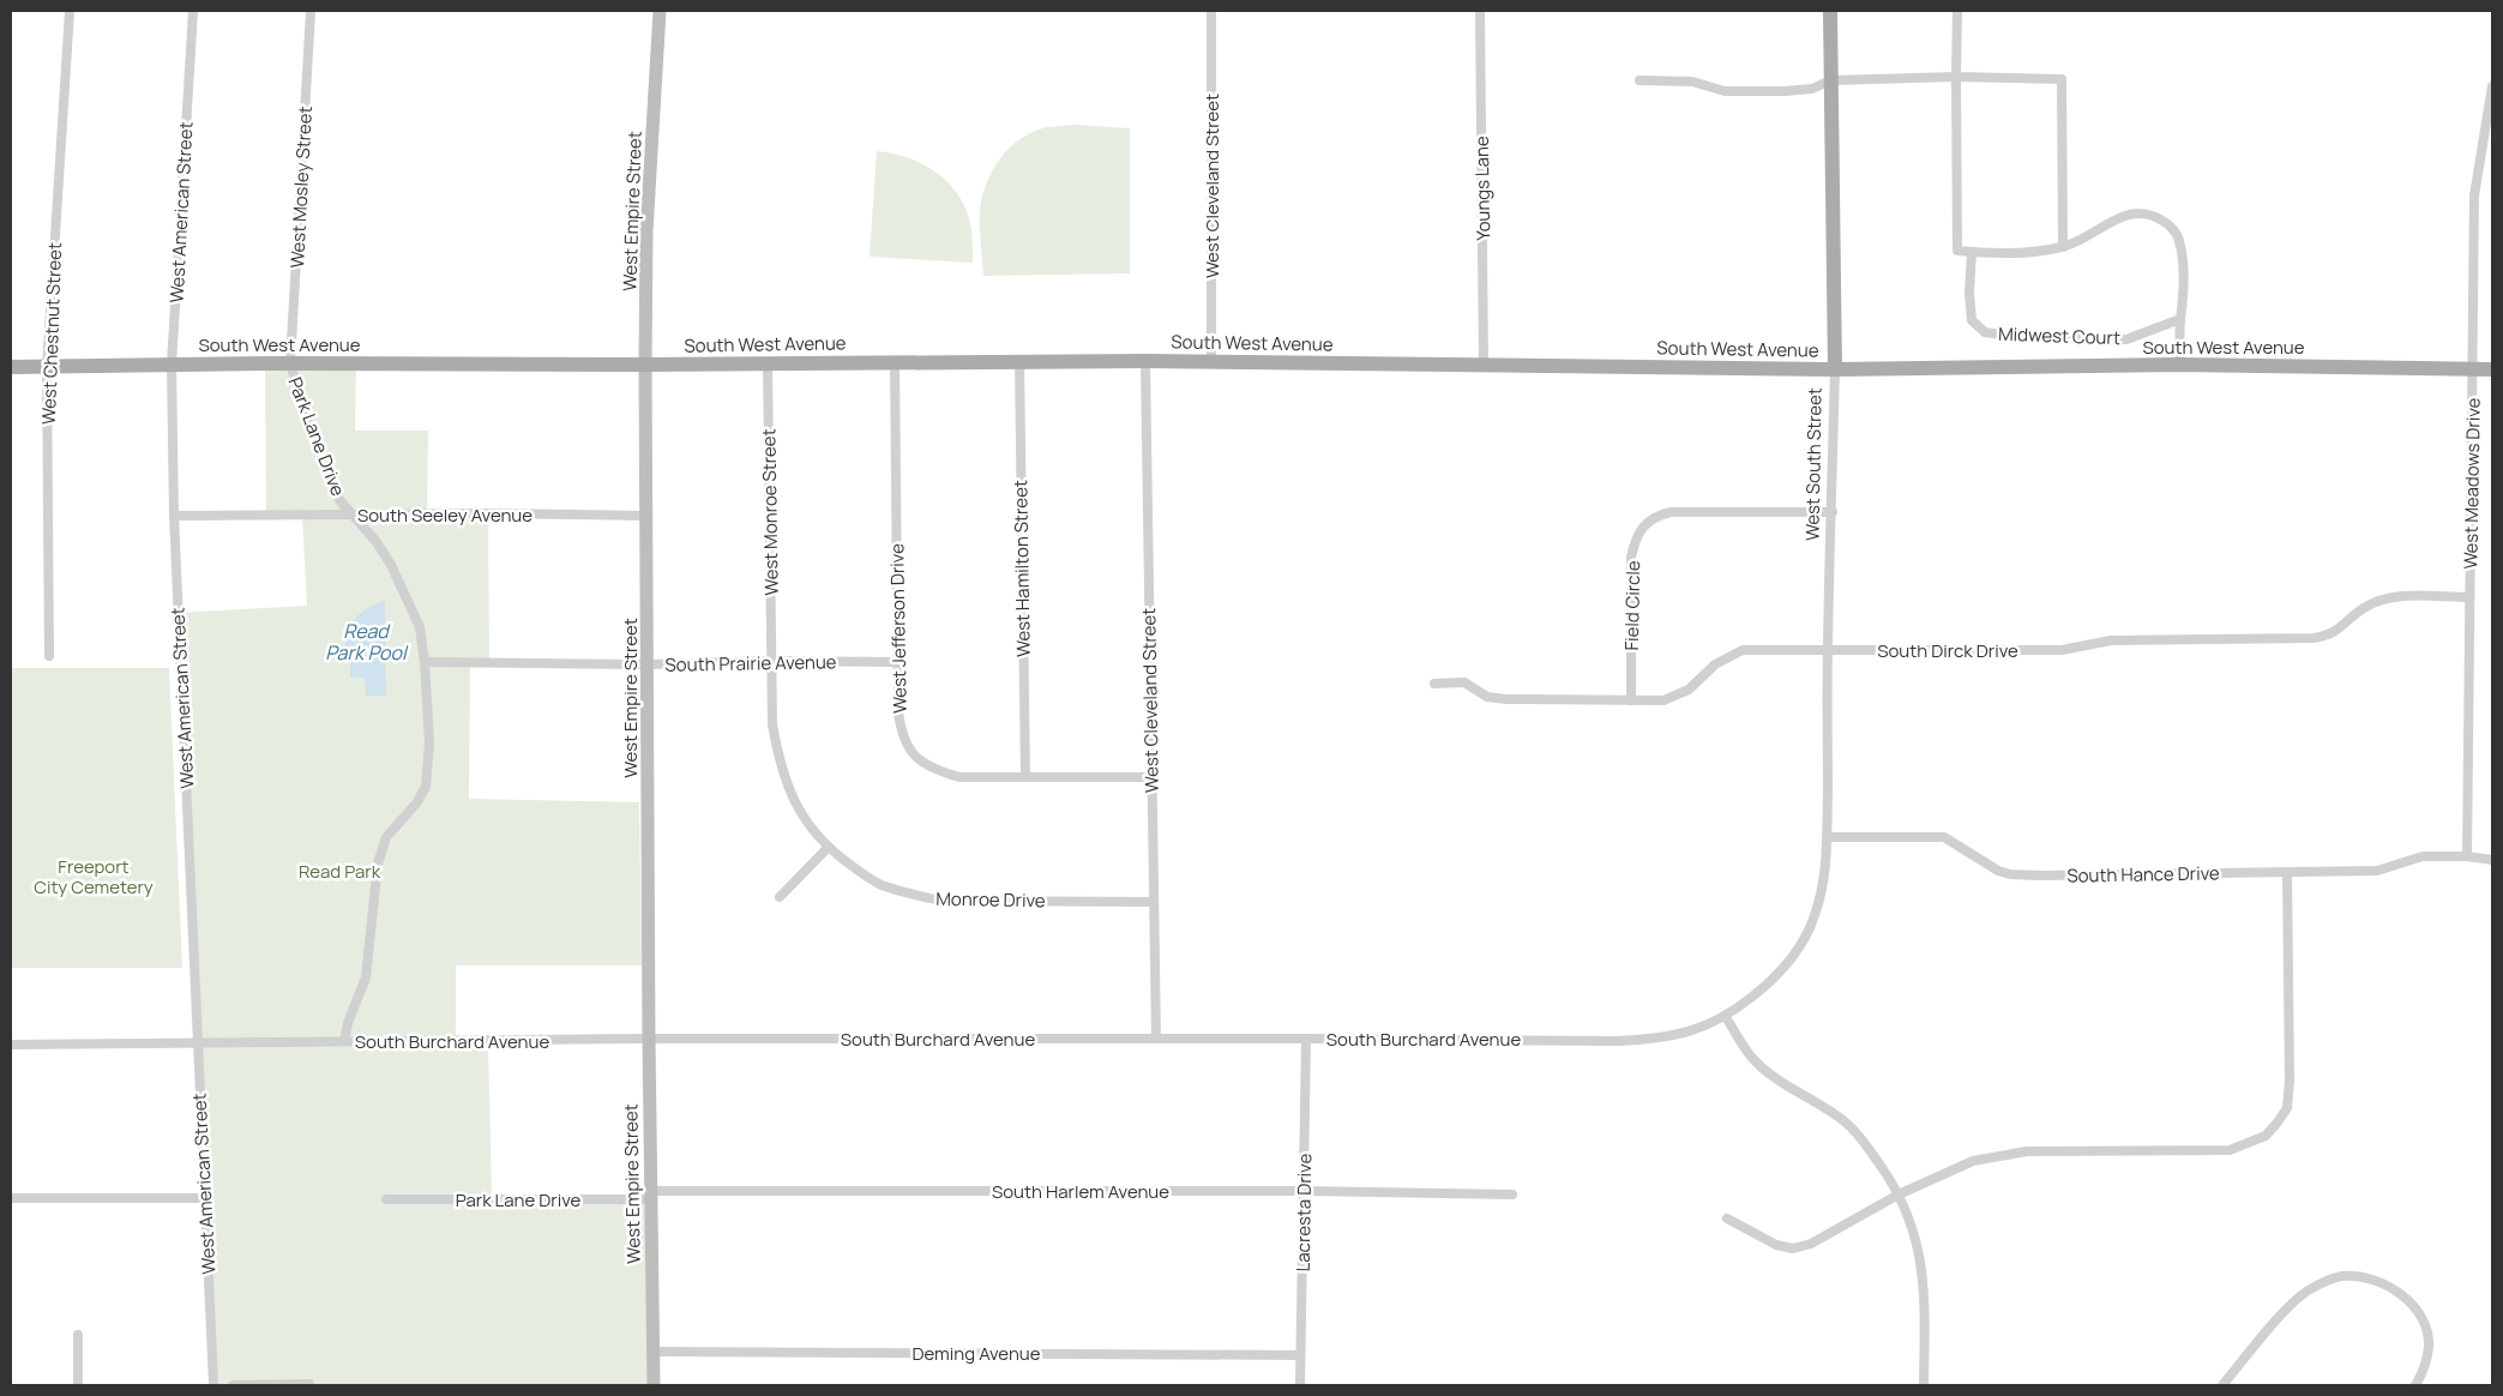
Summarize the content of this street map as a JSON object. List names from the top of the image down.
{
  "streets": {
    "main road": ["West Empire Street", "South West Avenue", "West South Street"],
    "street": [
      "West Cleveland Street",
      "West Mosley Street",
      "Youngs Lane",
      "West American Street",
      "West Chestnut Street",
      "Midwest Court",
      "Park Lane Drive",
      "West Meadows Drive",
      "West Monroe Street",
      "South Seeley Avenue",
      "West Hamilton Street",
      "Field Circle",
      "West Jefferson Drive",
      "South Dirck Drive",
      "South Prairie Avenue",
      "South Hance Drive",
      "Monroe Drive",
      "South Burchard Avenue",
      "South Harlem Avenue",
      "Lacresta Drive",
      "Deming Avenue"
    ]
  },
  "crossings": [
    ["West Cleveland Street", "South West Avenue"],
    ["West Cleveland Street", "West Jefferson Drive"],
    ["West Cleveland Street", "Monroe Drive"],
    ["West Cleveland Street", "South Burchard Avenue"],
    ["West Mosley Street", "South West Avenue"],
    ["West Mosley Street", "Park Lane Drive"],
    ["Youngs Lane", "South West Avenue"],
    ["West Empire Street", "South West Avenue"],
    ["West Empire Street", "Park Lane Drive"],
    ["West Empire Street", "South Seeley Avenue"],
    ["West Empire Street", "South Prairie Avenue"],
    ["West Empire Street", "South Burchard Avenue"],
    ["West Empire Street", "South Harlem Avenue"],
    ["West Empire Street", "Deming Avenue"],
    ["West American Street", "South West Avenue"],
    ["West American Street", "South Seeley Avenue"],
    ["West American Street", "South Burchard Avenue"],
    ["West Chestnut Street", "South West Avenue"],
    ["South West Avenue", "Park Lane Drive"],
    ["South West Avenue", "West South Street"],
    ["South West Avenue", "West Meadows Drive"],
    ["South West Avenue", "West Monroe Street"],
    ["South West Avenue", "West Hamilton Street"],
    ["South West Avenue", "West Jefferson Drive"],
    ["Park Lane Drive", "South Seeley Avenue"],
    ["Park Lane Drive", "South Prairie Avenue"],
    ["Park Lane Drive", "South Burchard Avenue"],
    ["Park Lane Drive", "South Harlem Avenue"],
    ["West South Street", "Field Circle"],
    ["West South Street", "South Dirck Drive"],
    ["West South Street", "South Hance Drive"],
    ["West South Street", "South Burchard Avenue"],
    ["West Meadows Drive", "South Dirck Drive"],
    ["West Meadows Drive", "South Hance Drive"],
    ["West Monroe Street", "South Prairie Avenue"],
    ["West Monroe Street", "Monroe Drive"],
    ["West Hamilton Street", "West Jefferson Drive"],
    ["Field Circle", "South Dirck Drive"],
    ["West Jefferson Drive", "South Prairie Avenue"],
    ["South Prairie Avenue", "Monroe Drive"],
    ["South Burchard Avenue", "Lacresta Drive"],
    ["South Harlem Avenue", "Lacresta Drive"],
    ["Lacresta Drive", "Deming Avenue"]
  ],
  "water": ["Read Park Pool"],
  "parks": ["Freeport City Cemetery", "Read Park"]
}
